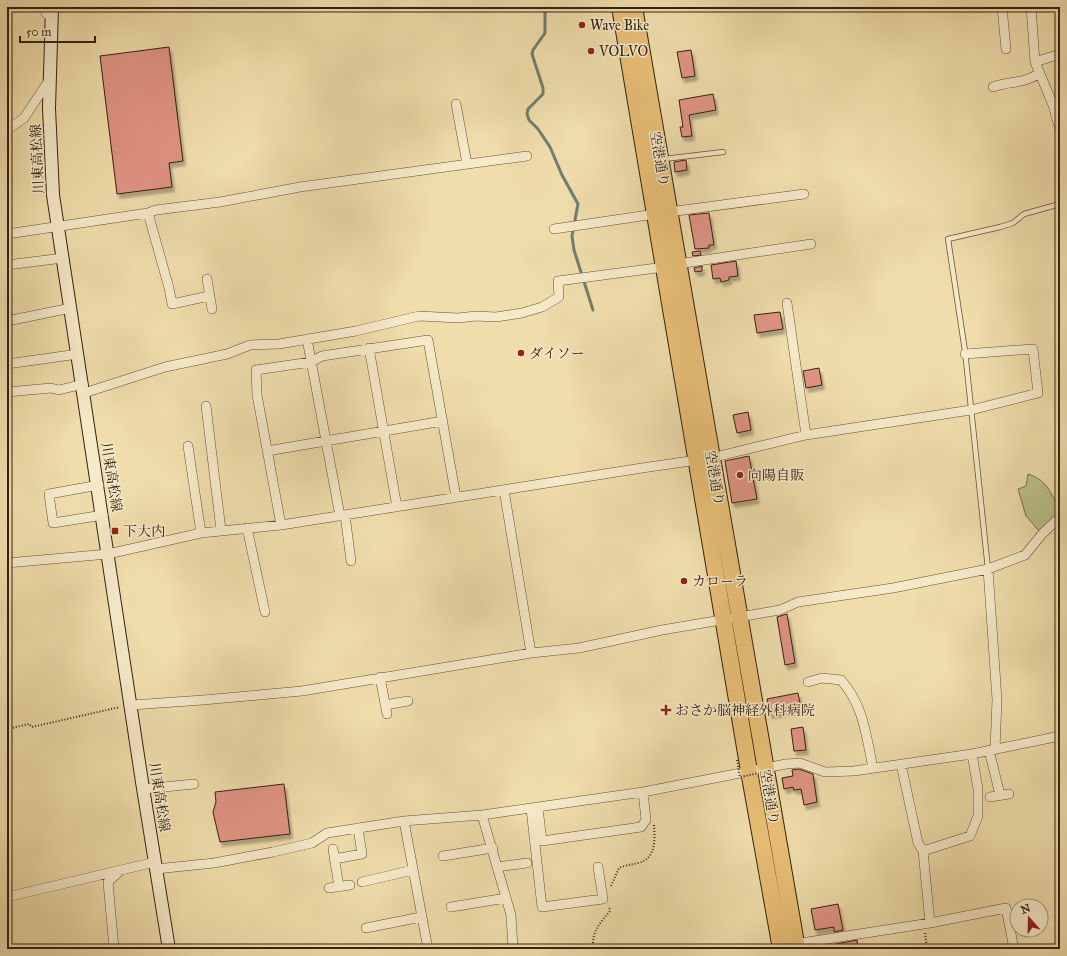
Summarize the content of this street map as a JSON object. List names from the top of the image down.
{
  "streets": {
    "highway": ["空港通り"],
    "main road": ["川東高松線"]
  },
  "places": {
    "other": [
      "Wave Bike",
      "VOLVO",
      "ダイソー",
      "向陽自販",
      "カローラ"
    ],
    "transit": ["下大内"],
    "health": ["おさか脳神経外科病院"]
  },
  "scale_bar": "50 m",
  "north": "top"
}
